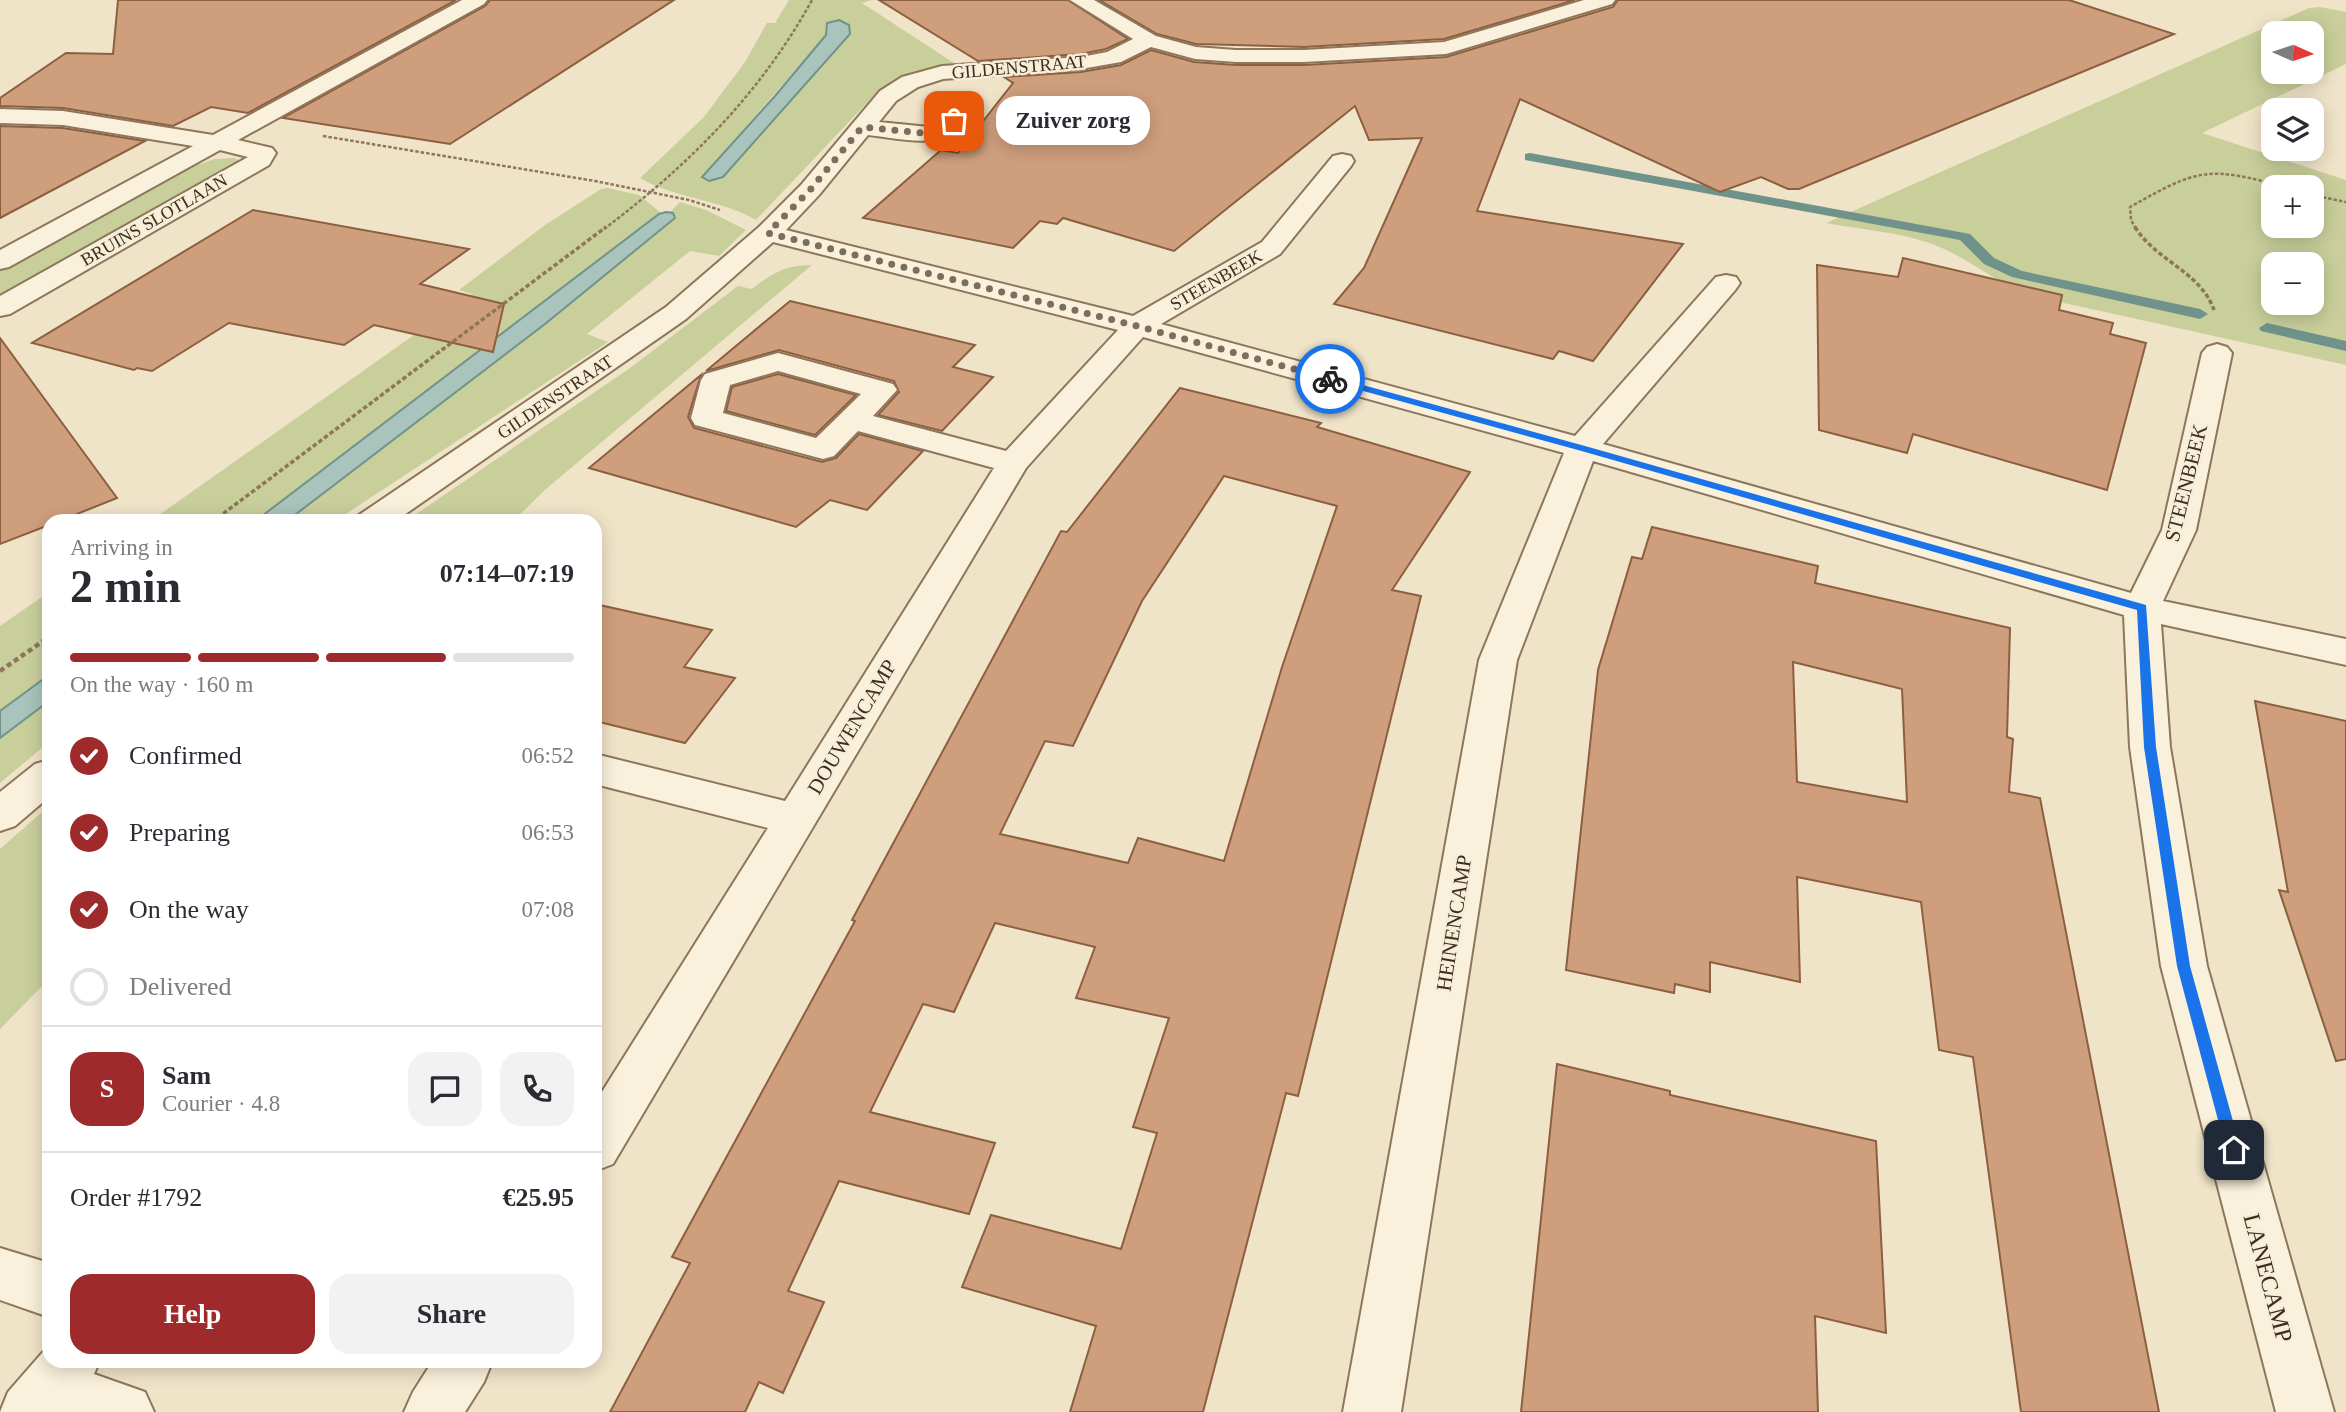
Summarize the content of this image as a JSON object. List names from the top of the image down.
{
  "streets": {
    "street": [
      "GILDENSTRAAT",
      "BRUINS SLOTLAAN",
      "STEENBEEK",
      "DOUWENCAMP",
      "HEINENCAMP",
      "LANECAMP"
    ]
  },
  "crossings": [
    ["GILDENSTRAAT", "STEENBEEK"],
    ["STEENBEEK", "DOUWENCAMP"],
    ["STEENBEEK", "HEINENCAMP"],
    ["STEENBEEK", "LANECAMP"]
  ],
  "places": ["Zuiver zorg"],
  "north": "right",
  "page": {
    "map_buttons": ["+", "−"],
    "bubble": "Zuiver zorg",
    "heading": ["2 min", "Arriving in", "07:14–07:19"],
    "panel": [
      "Sam",
      "Courier · 4.8",
      "Order #1792",
      "€25.95"
    ],
    "bar": "On the way · 160 m",
    "list": [
      ["Confirmed", "06:52"],
      ["Preparing", "06:53"],
      ["On the way", "07:08"],
      "Delivered"
    ],
    "round": "S",
    "buttons": ["Help", "Share"]
  }
}
